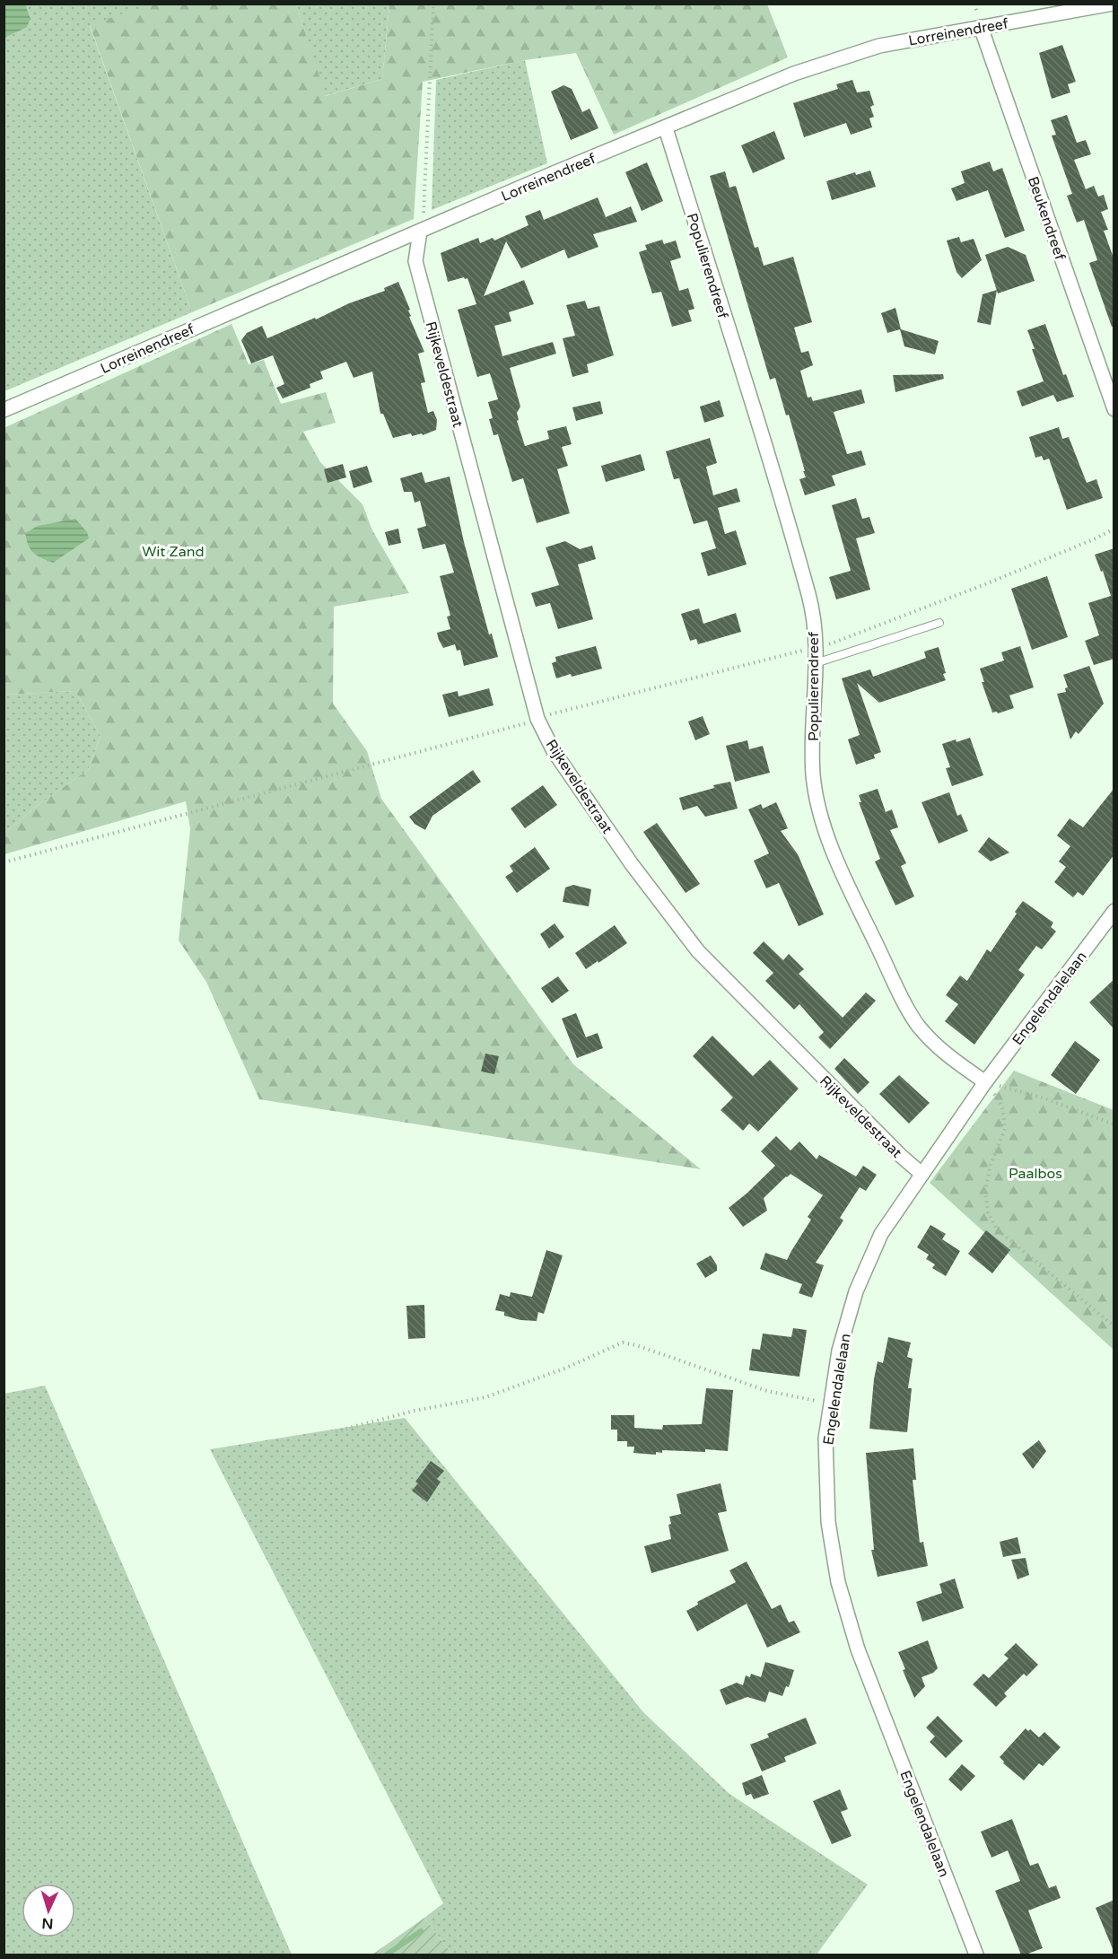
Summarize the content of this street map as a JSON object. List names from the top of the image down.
{
  "streets": {
    "street": [
      "Lorreinendreef",
      "Beukendreef",
      "Populierendreef",
      "Rijkeveldestraat",
      "Engelendalelaan"
    ]
  },
  "crossings": [
    ["Lorreinendreef", "Beukendreef"],
    ["Lorreinendreef", "Populierendreef"],
    ["Lorreinendreef", "Rijkeveldestraat"],
    ["Populierendreef", "Engelendalelaan"],
    ["Rijkeveldestraat", "Engelendalelaan"]
  ],
  "parks": ["Wit Zand", "Paalbos"],
  "north": "bottom"
}
